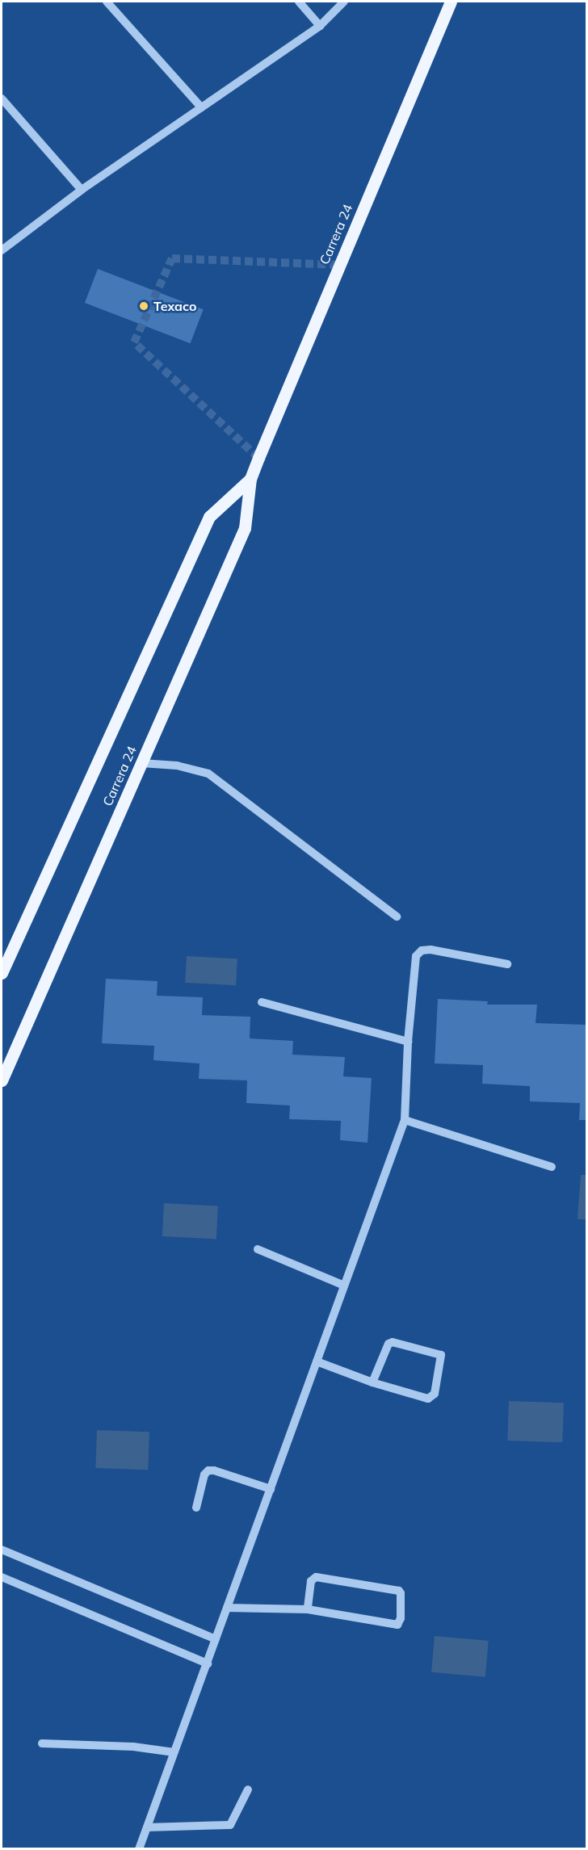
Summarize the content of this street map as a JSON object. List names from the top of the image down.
{
  "streets": {
    "main road": ["Carrera 24"]
  },
  "places": ["Texaco"]
}
